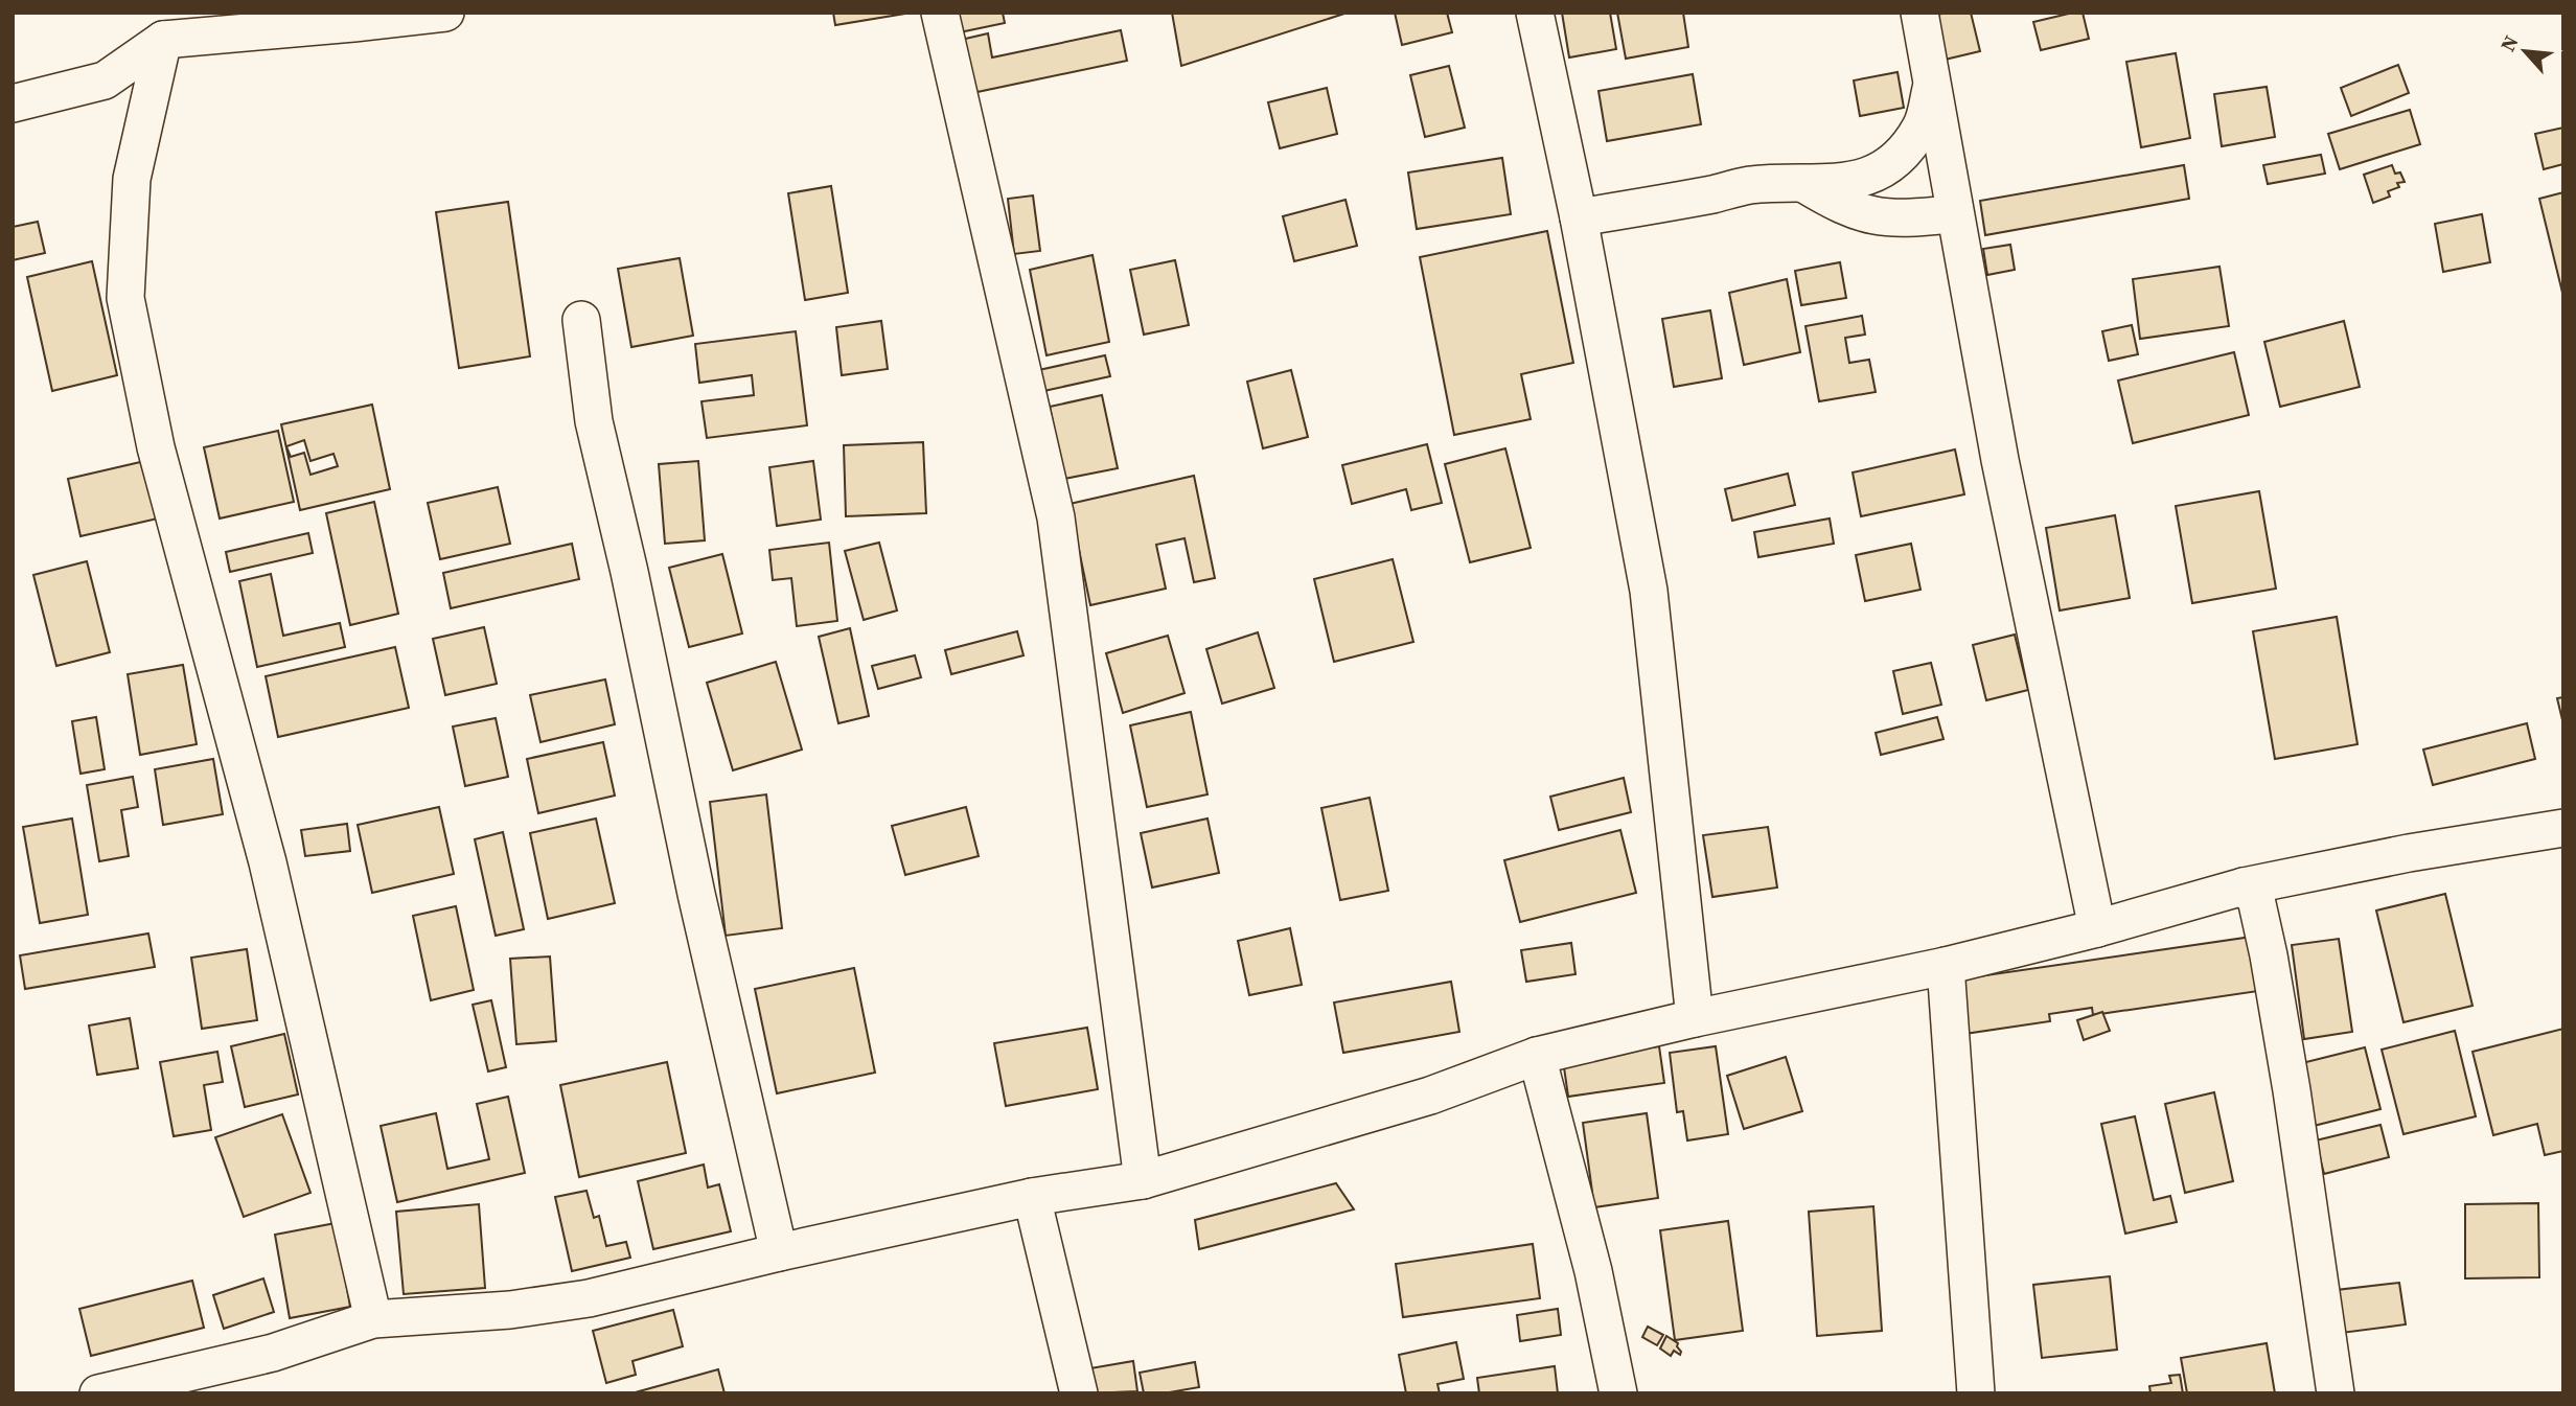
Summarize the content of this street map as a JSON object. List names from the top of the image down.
{
  "north": "top left"
}
